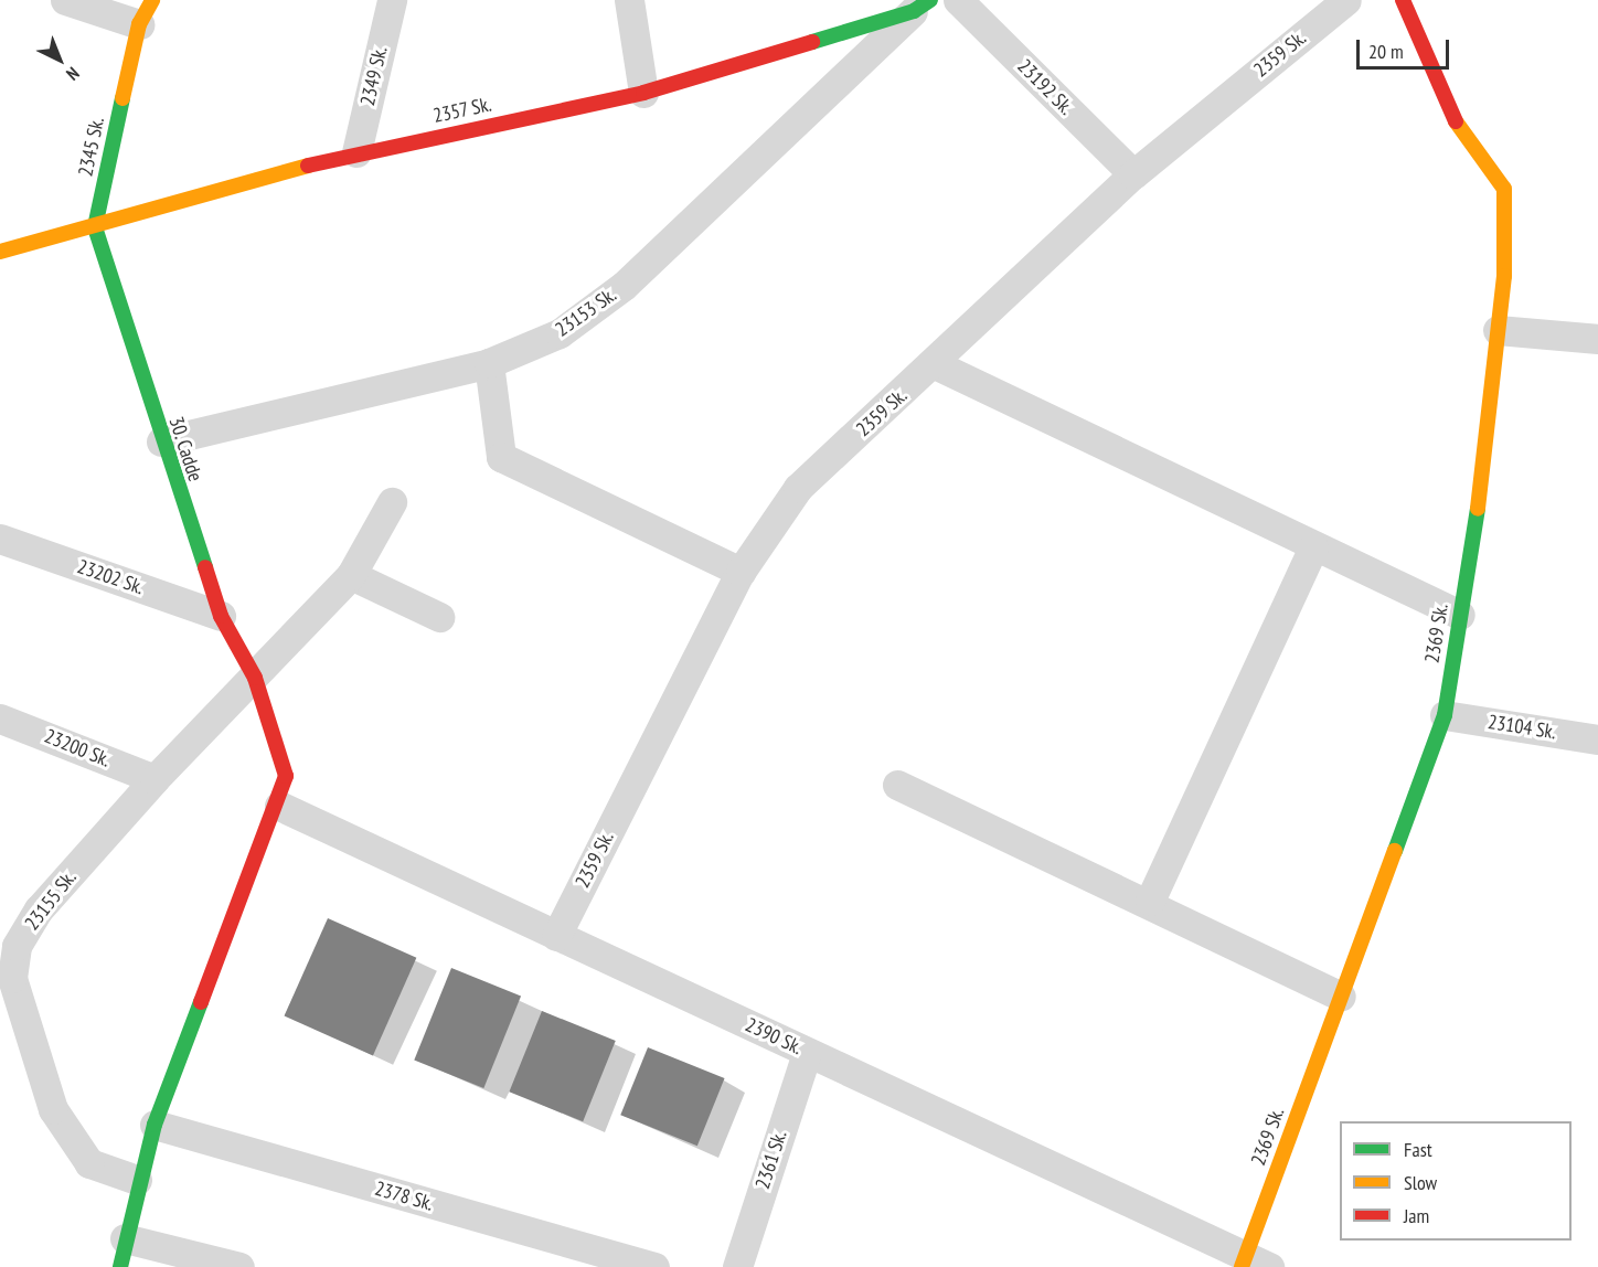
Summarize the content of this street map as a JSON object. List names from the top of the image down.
{
  "streets": {
    "street": [
      "2359 Sk.",
      "2349 Sk.",
      "23192 Sk.",
      "2357 Sk.",
      "2345 Sk.",
      "23153 Sk.",
      "30. Cadde",
      "23202 Sk.",
      "2369 Sk.",
      "23104 Sk.",
      "23200 Sk.",
      "23155 Sk.",
      "2390 Sk.",
      "2361 Sk.",
      "2378 Sk."
    ]
  },
  "crossings": [
    ["2359 Sk.", "23192 Sk."],
    ["2359 Sk.", "2390 Sk."],
    ["2349 Sk.", "2357 Sk."],
    ["2357 Sk.", "2345 Sk."],
    ["2357 Sk.", "23153 Sk."],
    ["2357 Sk.", "30. Cadde"],
    ["2345 Sk.", "30. Cadde"],
    ["23153 Sk.", "30. Cadde"],
    ["30. Cadde", "23202 Sk."],
    ["30. Cadde", "23155 Sk."],
    ["2369 Sk.", "23104 Sk."],
    ["2369 Sk.", "2390 Sk."],
    ["23200 Sk.", "23155 Sk."],
    ["2390 Sk.", "2361 Sk."]
  ],
  "legend": ["Fast", "Slow", "Jam"],
  "scale_bar": "20 m",
  "north": "bottom right"
}
